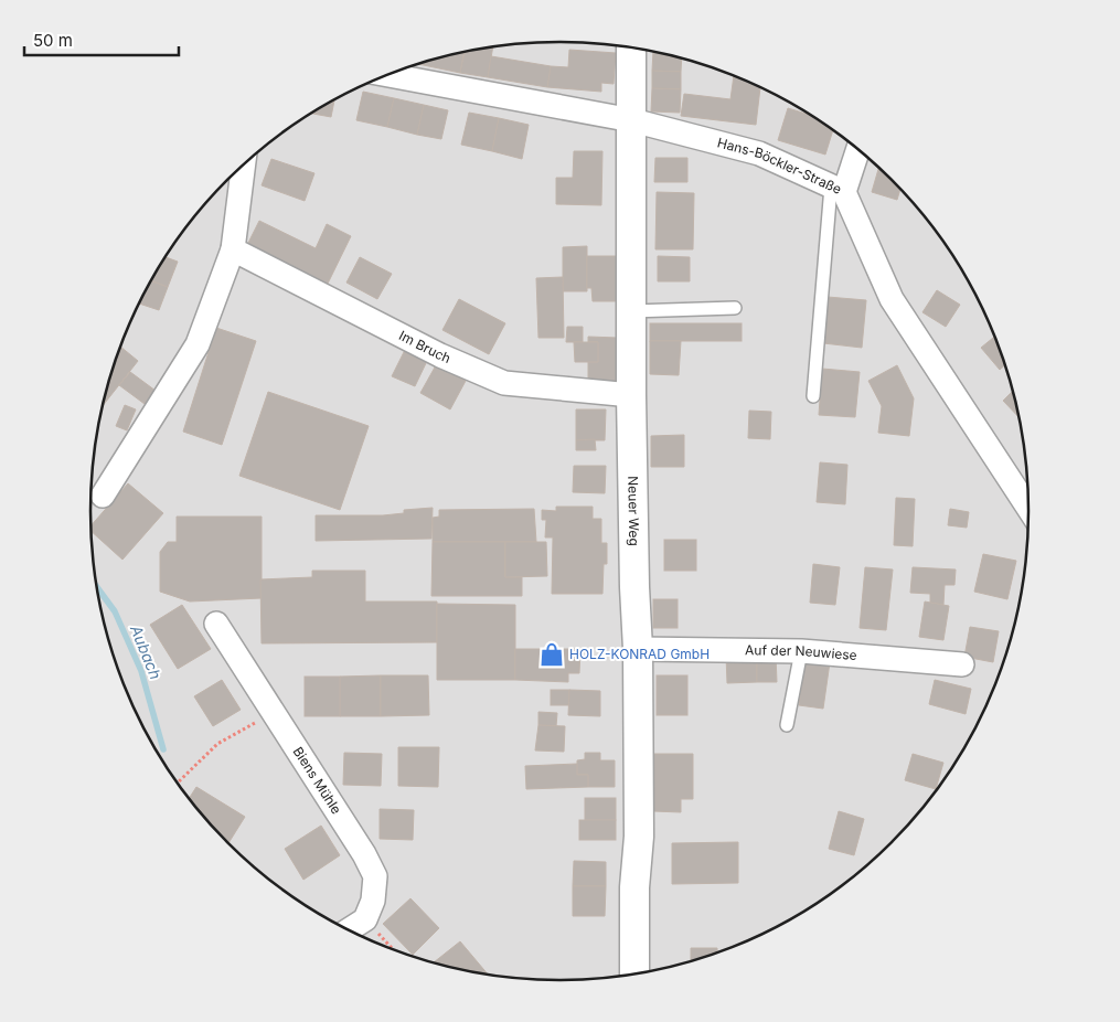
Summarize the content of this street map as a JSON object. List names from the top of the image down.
{
  "streets": {
    "street": [
      "Hans-Böckler-Straße",
      "Im Bruch",
      "Neuer Weg",
      "Auf der Neuwiese",
      "Biens Mühle"
    ]
  },
  "crossings": [
    ["Hans-Böckler-Straße", "Neuer Weg"],
    ["Im Bruch", "Neuer Weg"],
    ["Neuer Weg", "Auf der Neuwiese"]
  ],
  "water": ["Aubach"],
  "places": {
    "shop": ["HOLZ-KONRAD GmbH"]
  },
  "scale_bar": "50 m"
}
